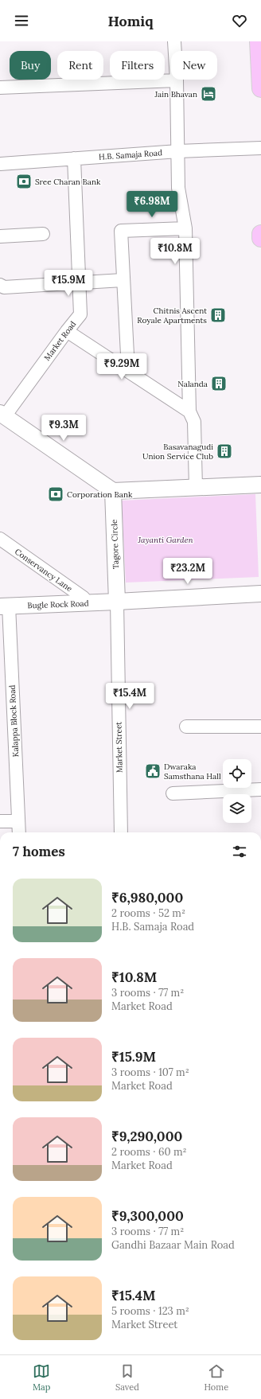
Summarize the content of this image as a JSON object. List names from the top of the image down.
{
  "streets": {
    "street": [
      "H.B. Samaja Road",
      "Market Road",
      "Tagore Circle",
      "Conservancy Lane",
      "Bugle Rock Road",
      "Kalappa Block Road",
      "Market Street"
    ]
  },
  "crossings": [
    ["H.B. Samaja Road", "Market Road"],
    ["Tagore Circle", "Bugle Rock Road"],
    ["Tagore Circle", "Market Street"],
    ["Conservancy Lane", "Bugle Rock Road"],
    ["Bugle Rock Road", "Kalappa Block Road"],
    ["Bugle Rock Road", "Market Street"]
  ],
  "parks": ["Jayanti Garden"],
  "places": {
    "hotel": ["Jain Bhavan"],
    "bank": ["Sree Charan Bank", "Corporation Bank"],
    "building": ["Chitnis Ascent Royale Apartments", "Nalanda", "Basavanagudi Union Service Club"],
    "public building": ["Dwaraka Samsthana Hall"]
  },
  "page": {
    "header": "Homiq",
    "chip": [
      "Buy",
      "Rent",
      "Filters",
      "New"
    ],
    "price": [
      "₹6.98M",
      "₹10.8M",
      "₹15.9M",
      "₹9.29M",
      "₹9.3M",
      "₹23.2M",
      "₹15.4M"
    ],
    "heading": "7 homes",
    "list": [
      {
        "name": "₹6,980,000",
        "note": "2 rooms · 52 m² · H.B. Samaja Road"
      },
      {
        "name": "₹10.8M",
        "note": "3 rooms · 77 m² · Market Road"
      },
      {
        "name": "₹15.9M",
        "note": "3 rooms · 107 m² · Market Road"
      },
      {
        "name": "₹9,290,000",
        "note": "2 rooms · 60 m² · Market Road"
      },
      {
        "name": "₹9,300,000",
        "note": "3 rooms · 77 m² · Gandhi Bazaar Main Road"
      },
      {
        "name": "₹15.4M",
        "note": "5 rooms · 123 m² · Market Street"
      }
    ],
    "tabs": ["Map", "Saved", "Home"]
  }
}
